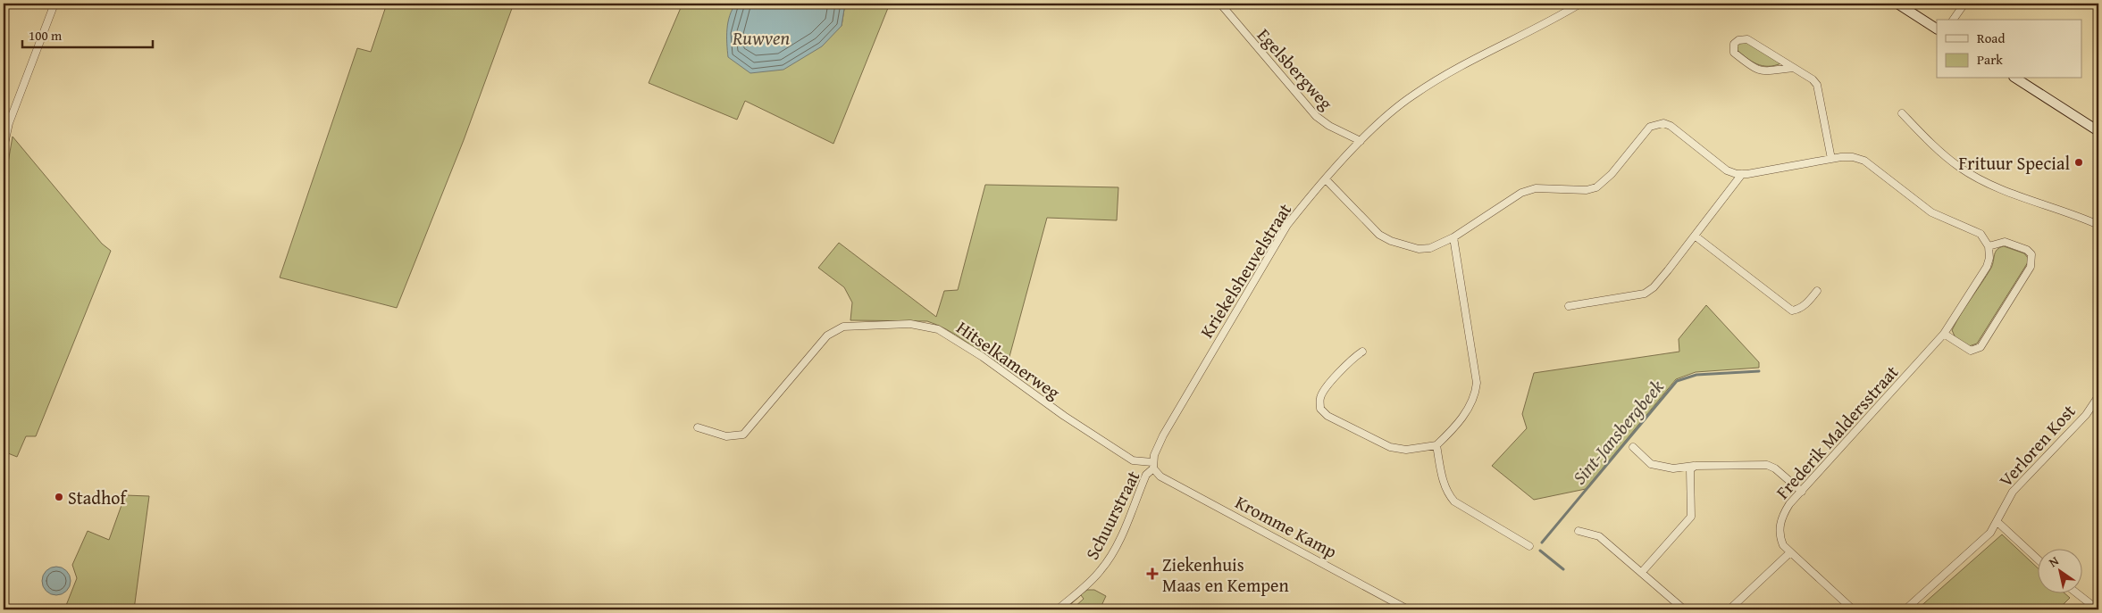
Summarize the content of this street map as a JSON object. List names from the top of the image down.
{
  "streets": {
    "street": [
      "Egelsbergweg",
      "Kriekelsheuvelstraat",
      "Hitselkamerweg",
      "Frederik Maldersstraat",
      "Verloren Kost",
      "Schuurstraat",
      "Kromme Kamp"
    ]
  },
  "crossings": [
    ["Egelsbergweg", "Kriekelsheuvelstraat"],
    ["Kriekelsheuvelstraat", "Hitselkamerweg"],
    ["Kriekelsheuvelstraat", "Schuurstraat"],
    ["Kriekelsheuvelstraat", "Kromme Kamp"],
    ["Hitselkamerweg", "Schuurstraat"],
    ["Hitselkamerweg", "Kromme Kamp"],
    ["Schuurstraat", "Kromme Kamp"]
  ],
  "water": ["Ruwven", "Sint-Jansbergbeek"],
  "places": {
    "other": ["Frituur Special", "Stadhof"],
    "health": ["Ziekenhuis Maas en Kempen"]
  },
  "legend": ["Road", "Park"],
  "scale_bar": "100 m",
  "north": "top left"
}
